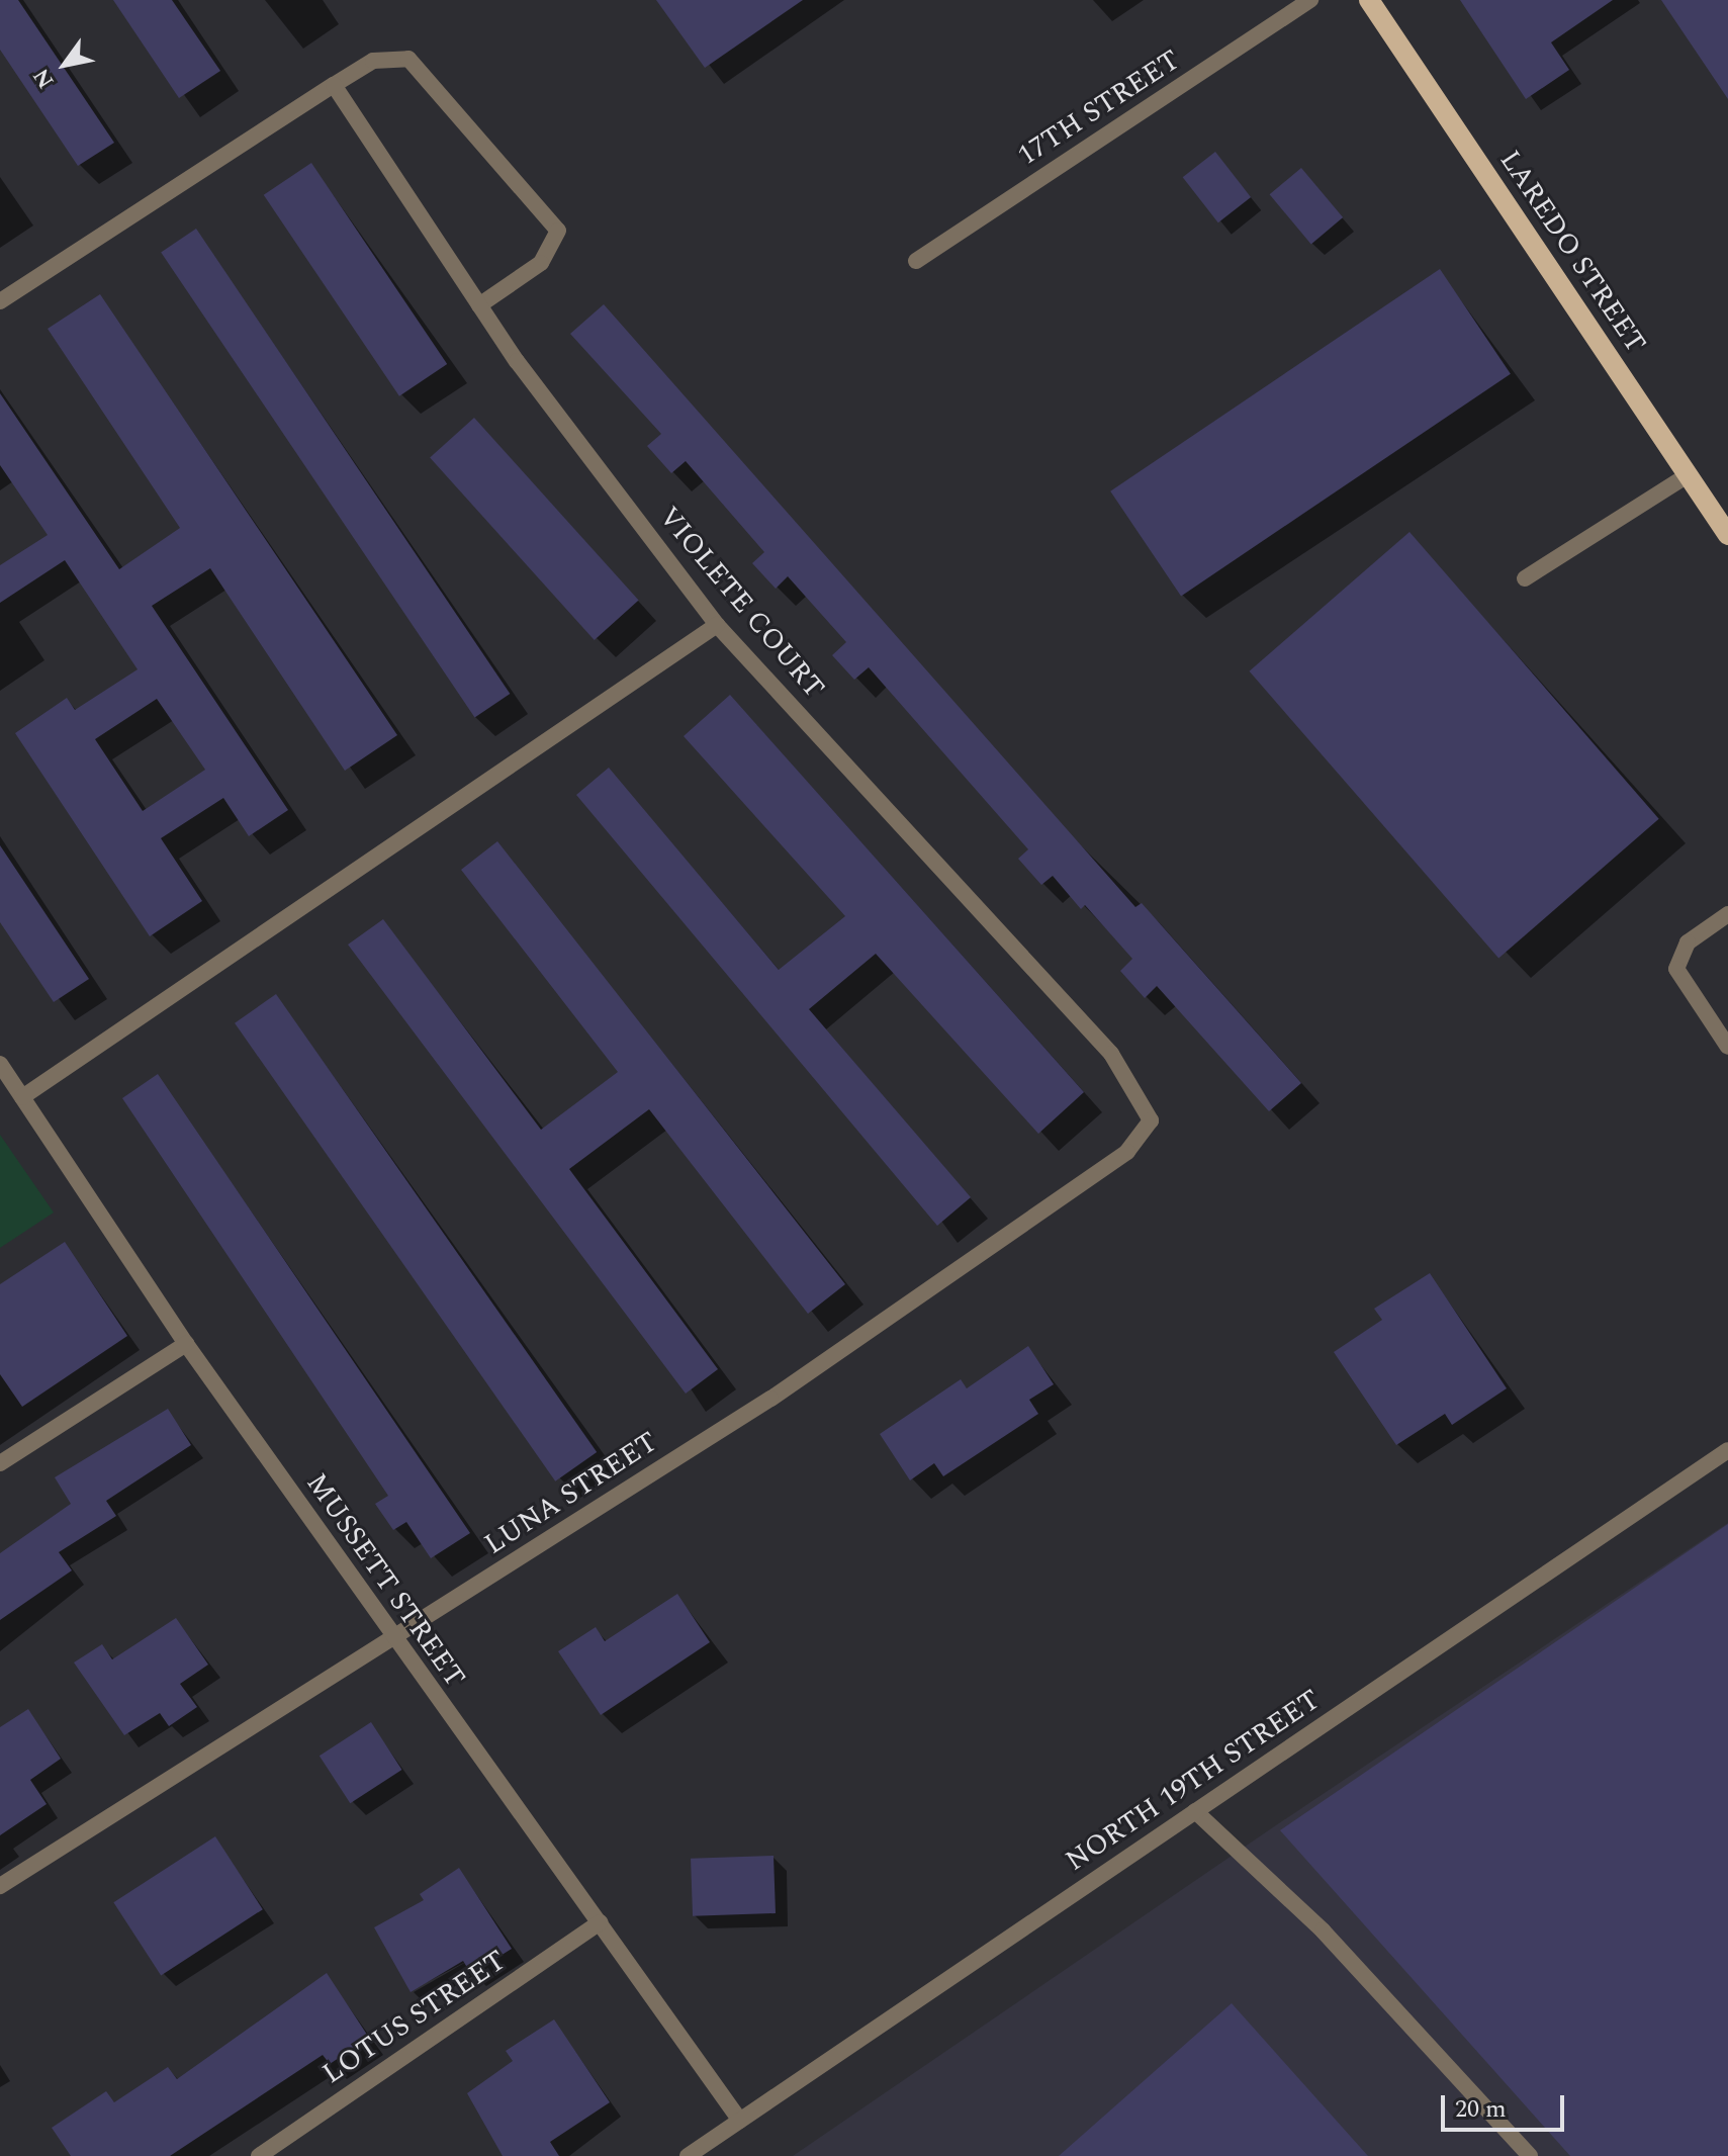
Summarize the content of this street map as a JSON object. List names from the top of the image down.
{
  "streets": {
    "main road": ["LAREDO STREET"],
    "street": [
      "17TH STREET",
      "VIOLETE COURT",
      "LUNA STREET",
      "MUSSETT STREET",
      "NORTH 19TH STREET",
      "LOTUS STREET"
    ]
  },
  "crossings": [
    ["VIOLETE COURT", "LUNA STREET"],
    ["LUNA STREET", "MUSSETT STREET"],
    ["MUSSETT STREET", "NORTH 19TH STREET"],
    ["MUSSETT STREET", "LOTUS STREET"]
  ],
  "scale_bar": "20 m",
  "north": "bottom left"
}
